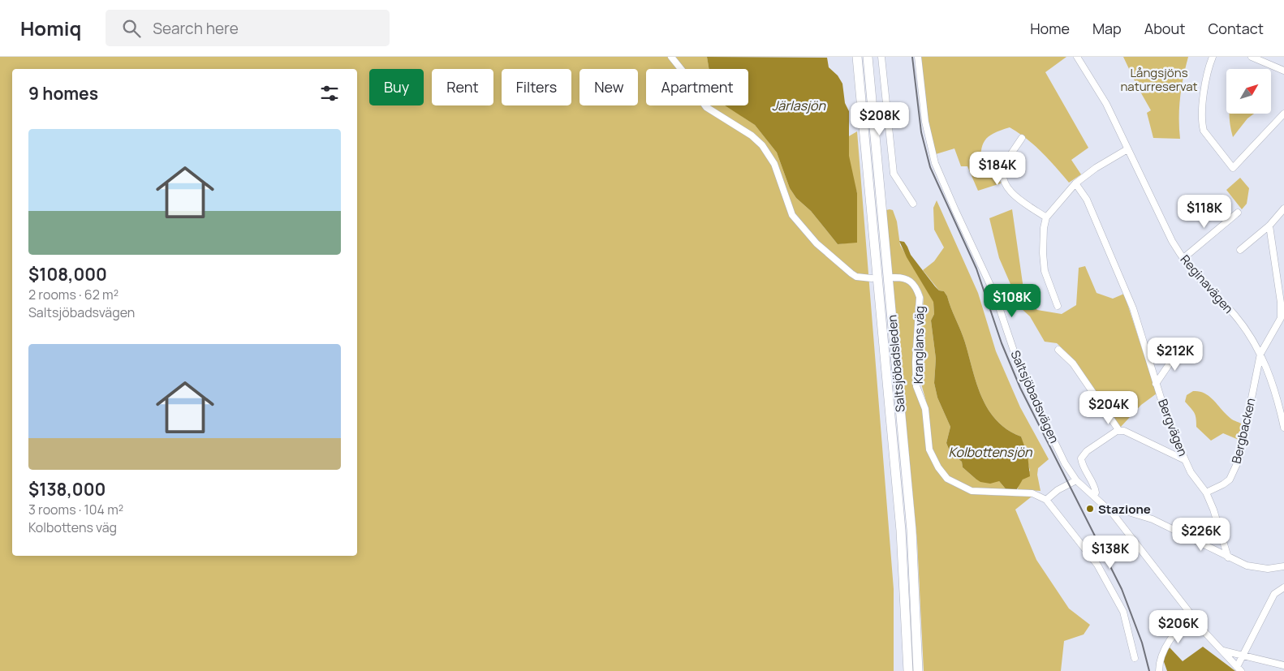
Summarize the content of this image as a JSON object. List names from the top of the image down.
{
  "streets": {
    "highway": ["Saltsjöbadsleden"],
    "street": [
      "Reginavägen",
      "Kranglans väg",
      "Saltsjöbadsvägen",
      "Bergvägen",
      "Bergbacken"
    ]
  },
  "crossings": [
    ["Reginavägen", "Bergbacken"],
    ["Bergvägen", "Bergbacken"]
  ],
  "water": ["Järlasjön", "Kolbottensjön"],
  "parks": ["Långsjöns naturreservat"],
  "places": ["Stazione"],
  "north": "top right",
  "page": {
    "header": "Homiq",
    "search": "Search here",
    "nav": [
      "Home",
      "Map",
      "About",
      "Contact"
    ],
    "chip": [
      "Buy",
      "Rent",
      "Filters",
      "New",
      "Apartment"
    ],
    "heading": "9 homes",
    "price": [
      "$208K",
      "$184K",
      "$118K",
      "$108K",
      "$212K",
      "$204K",
      "$226K",
      "$138K",
      "$206K"
    ],
    "list": [
      {
        "name": "$108,000",
        "note": "2 rooms · 62 m² · Saltsjöbadsvägen"
      },
      {
        "name": "$138,000",
        "note": "3 rooms · 104 m² · Kolbottens väg"
      }
    ]
  }
}
